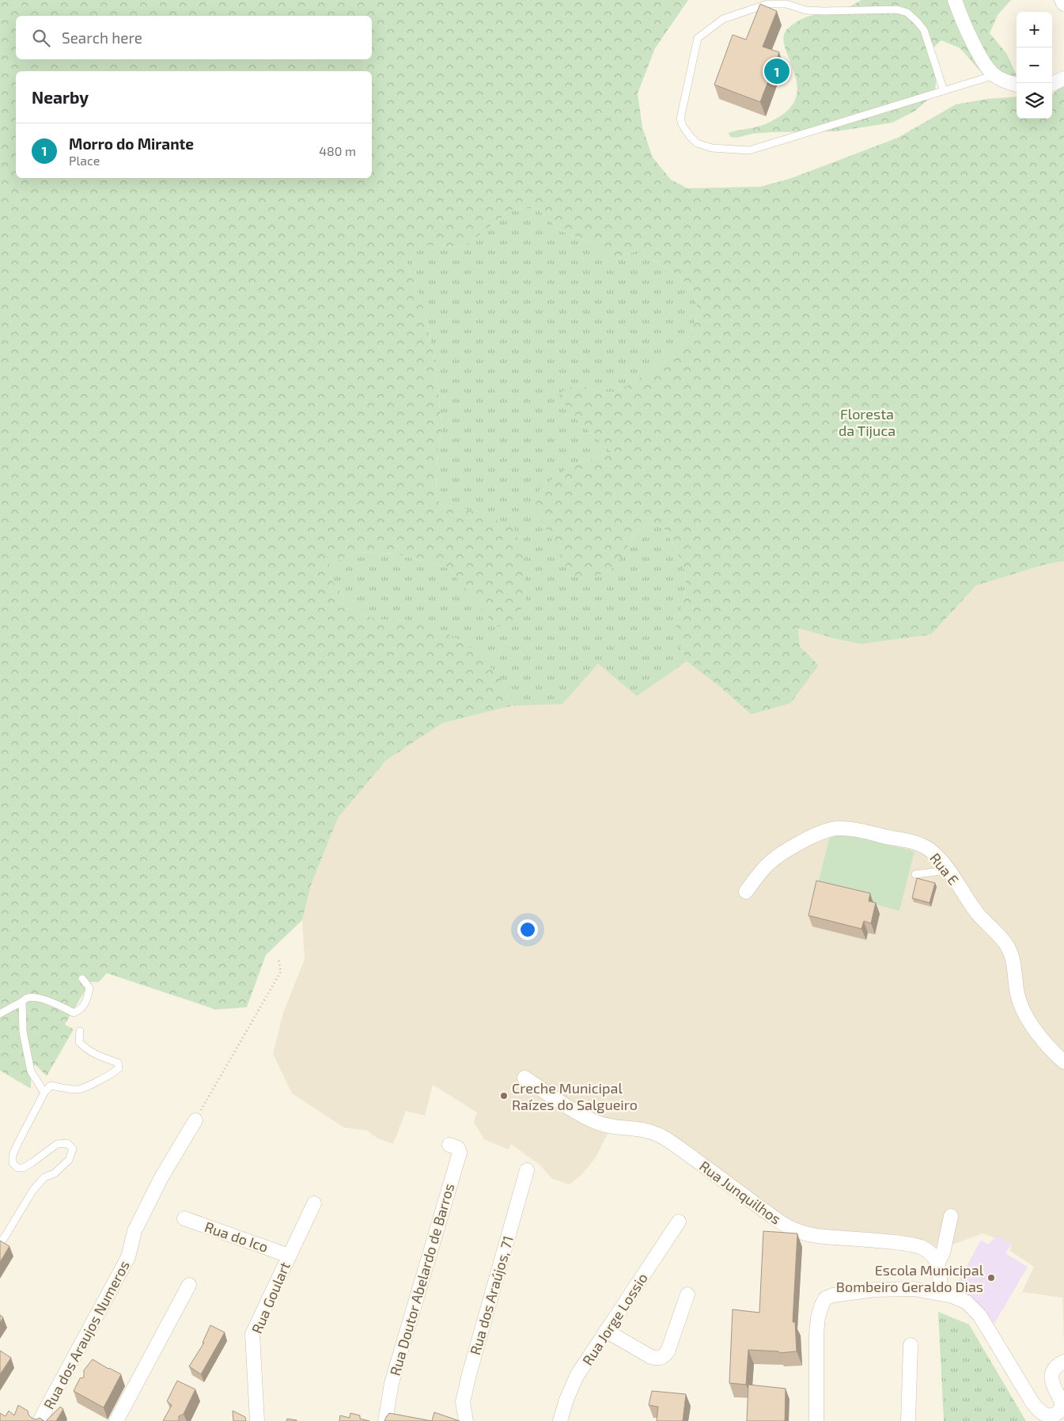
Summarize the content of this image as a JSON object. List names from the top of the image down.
{
  "streets": {
    "street": [
      "Rua E",
      "Rua Junquilhos",
      "Rua do Ico",
      "Rua Doutor Abelardo de Barros",
      "Rua dos Araújos, 71",
      "Rua Goulart",
      "Rua Jorge Lossio",
      "Rua dos Araujos Numeros"
    ]
  },
  "crossings": [
    ["Rua do Ico", "Rua Goulart"]
  ],
  "parks": ["Floresta da Tijuca"],
  "places": ["Creche Municipal Raízes do Salgueiro", "Escola Municipal Bombeiro Geraldo Dias"],
  "page": {
    "map_buttons": ["+", "−"],
    "search": "Search here",
    "pins": "1",
    "heading": "Nearby",
    "list": [
      {
        "mark": "1",
        "name": "Morro do Mirante",
        "note": "Place",
        "value": "480 m"
      }
    ]
  }
}
